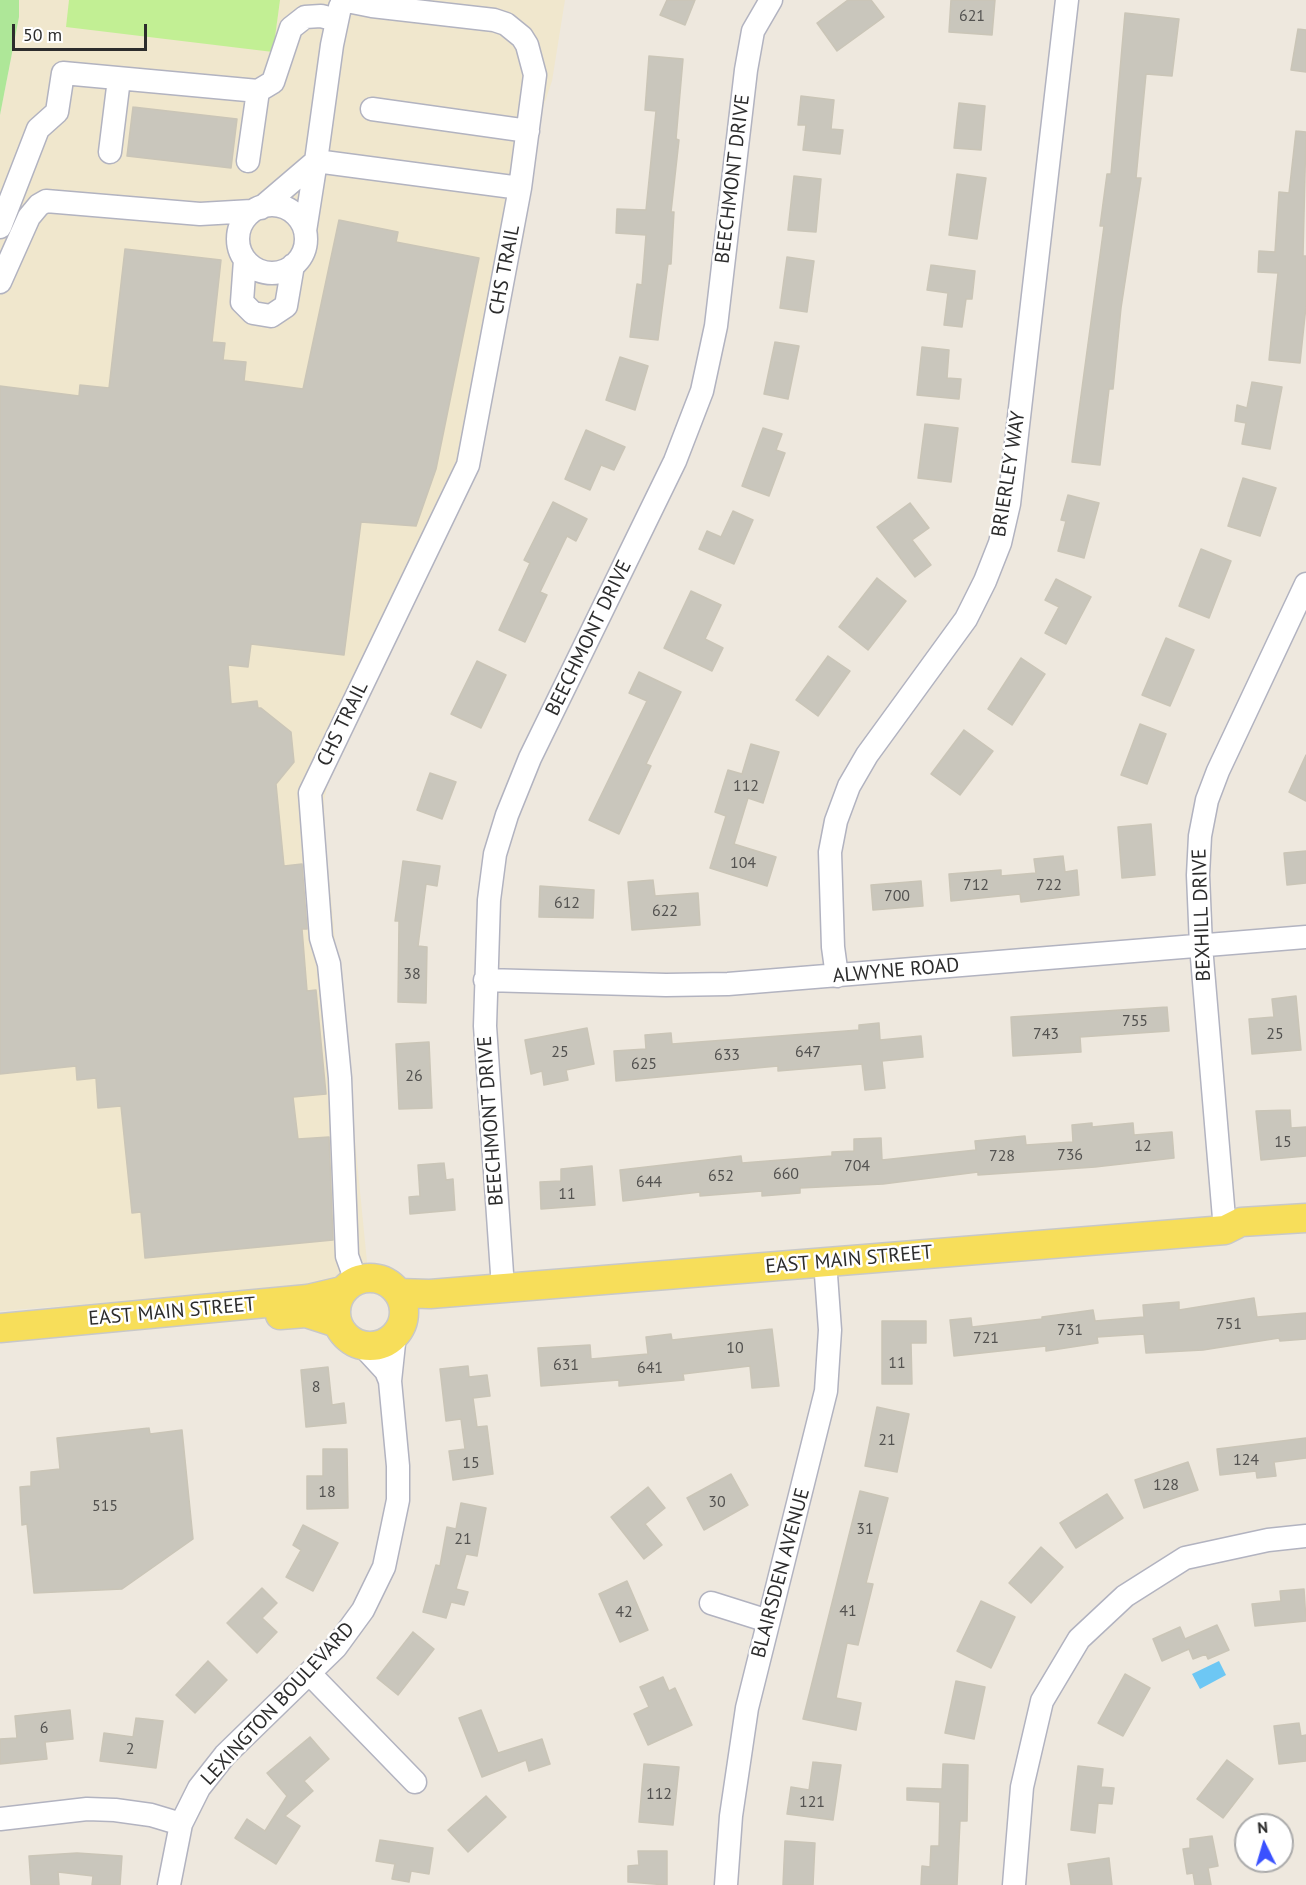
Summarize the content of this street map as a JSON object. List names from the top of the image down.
{
  "streets": {
    "main road": ["EAST MAIN STREET"],
    "street": [
      "BEECHMONT DRIVE",
      "CHS TRAIL",
      "BRIERLEY WAY",
      "BEXHILL DRIVE",
      "ALWYNE ROAD",
      "BLAIRSDEN AVENUE",
      "LEXINGTON BOULEVARD"
    ]
  },
  "crossings": [
    ["BEECHMONT DRIVE", "ALWYNE ROAD"],
    ["BEECHMONT DRIVE", "EAST MAIN STREET"],
    ["CHS TRAIL", "EAST MAIN STREET"],
    ["CHS TRAIL", "LEXINGTON BOULEVARD"],
    ["BRIERLEY WAY", "ALWYNE ROAD"],
    ["BEXHILL DRIVE", "ALWYNE ROAD"],
    ["BEXHILL DRIVE", "EAST MAIN STREET"],
    ["EAST MAIN STREET", "BLAIRSDEN AVENUE"],
    ["EAST MAIN STREET", "LEXINGTON BOULEVARD"]
  ],
  "house_numbers": [
    "621",
    "112",
    "104",
    "712",
    "722",
    "700",
    "612",
    "622",
    "38",
    "755",
    "743",
    "25",
    "25",
    "647",
    "633",
    "625",
    "26",
    "15",
    "12",
    "736",
    "728",
    "704",
    "660",
    "652",
    "644",
    "11",
    "751",
    "731",
    "721",
    "10",
    "11",
    "631",
    "641",
    "8",
    "21",
    "124",
    "15",
    "128",
    "18",
    "30",
    "515",
    "31",
    "21",
    "41",
    "42",
    "6",
    "2",
    "112",
    "121"
  ],
  "scale_bar": "50 m",
  "north": "top"
}
